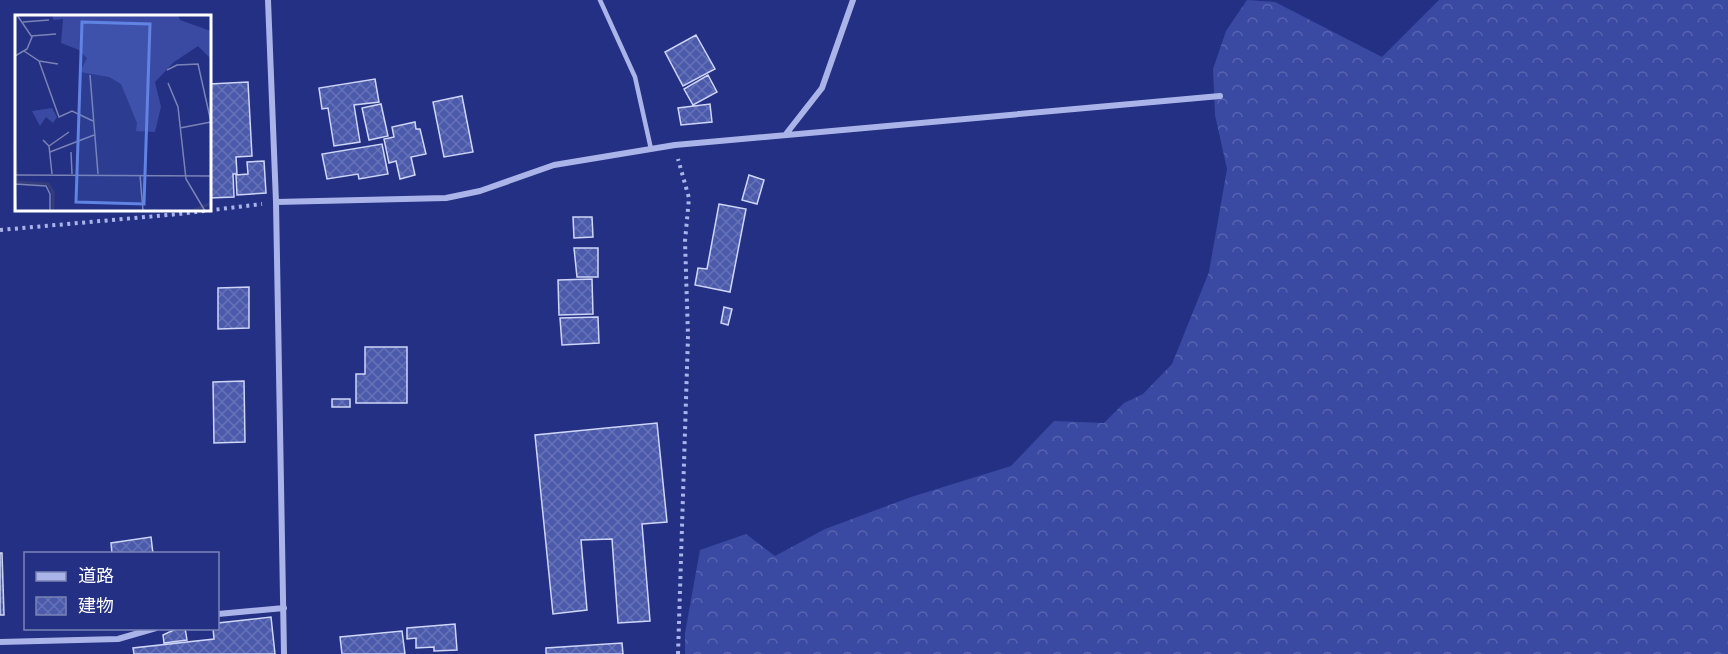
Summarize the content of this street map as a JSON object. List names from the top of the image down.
{
  "legend": ["道路", "建物"]
}
